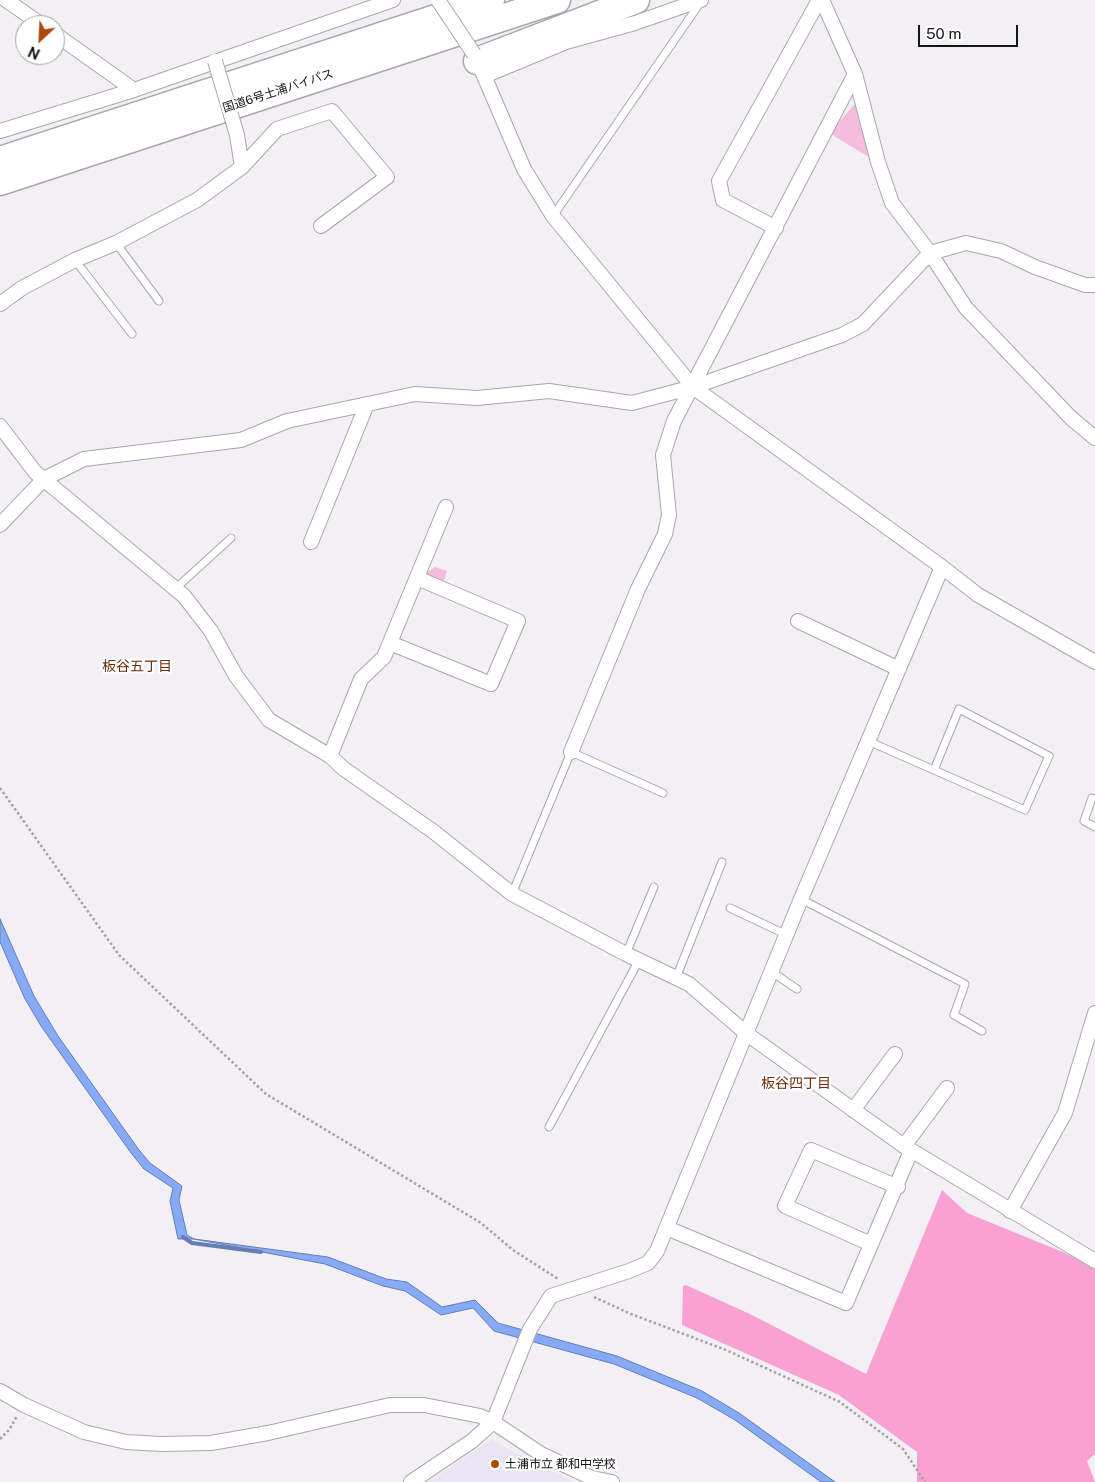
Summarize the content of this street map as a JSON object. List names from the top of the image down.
{
  "streets": {
    "highway": ["国道6号土浦バイパス"]
  },
  "districts": ["板谷五丁目", "板谷四丁目"],
  "places": ["土浦市立 都和中学校"],
  "scale_bar": "50 m",
  "north": "bottom left"
}
